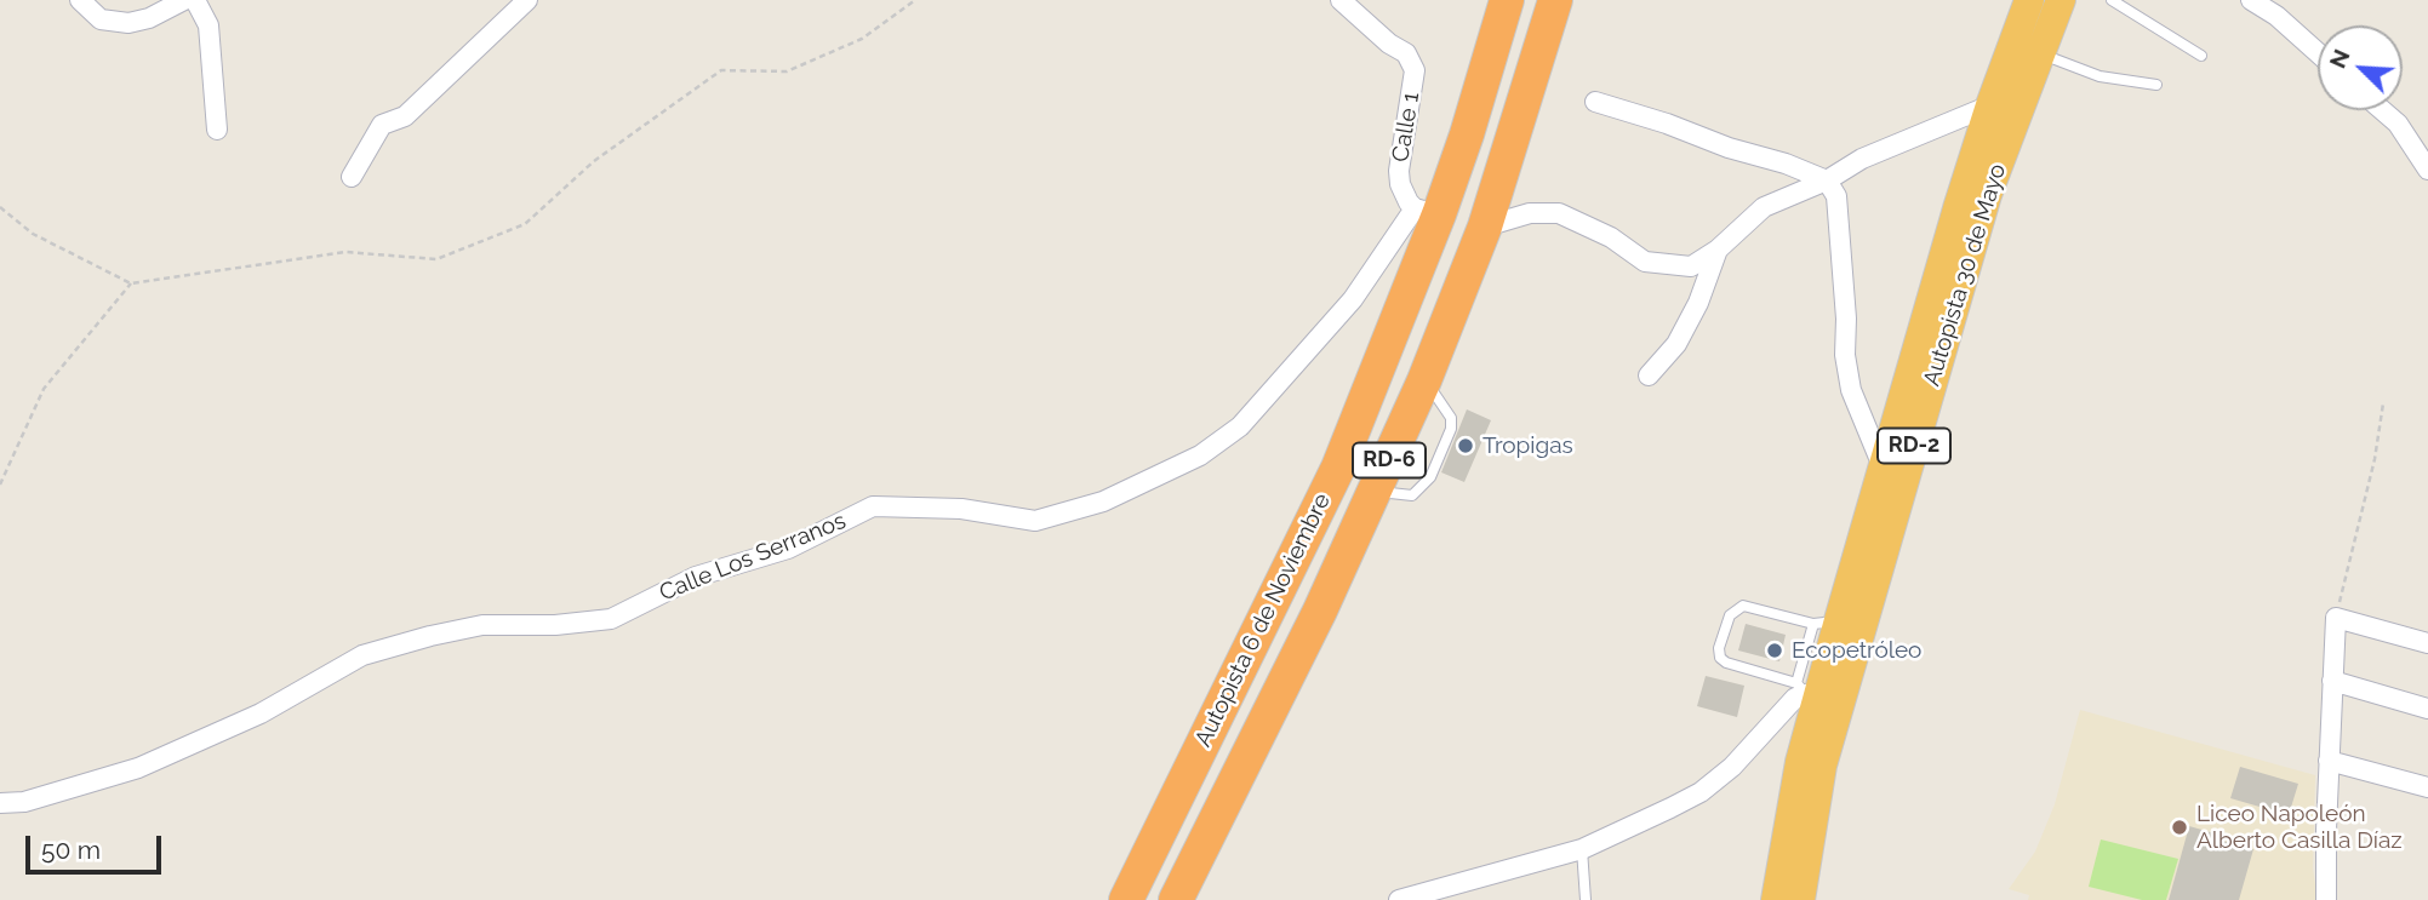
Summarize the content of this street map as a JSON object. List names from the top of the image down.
{
  "streets": {
    "highway": [
      "Autopista 30 de Mayo",
      "RD-2",
      "RD-6",
      "Autopista 6 de Noviembre"
    ],
    "street": ["Calle 1", "Calle Los Serranos"]
  },
  "crossings": [
    ["Calle 1", "Calle Los Serranos"],
    ["Calle 1", "Autopista 6 de Noviembre"],
    ["Calle Los Serranos", "Autopista 6 de Noviembre"]
  ],
  "places": ["Tropigas", "Ecopetróleo", "Liceo Napoleón Alberto Casilla Díaz"],
  "scale_bar": "50 m",
  "north": "top left"
}
